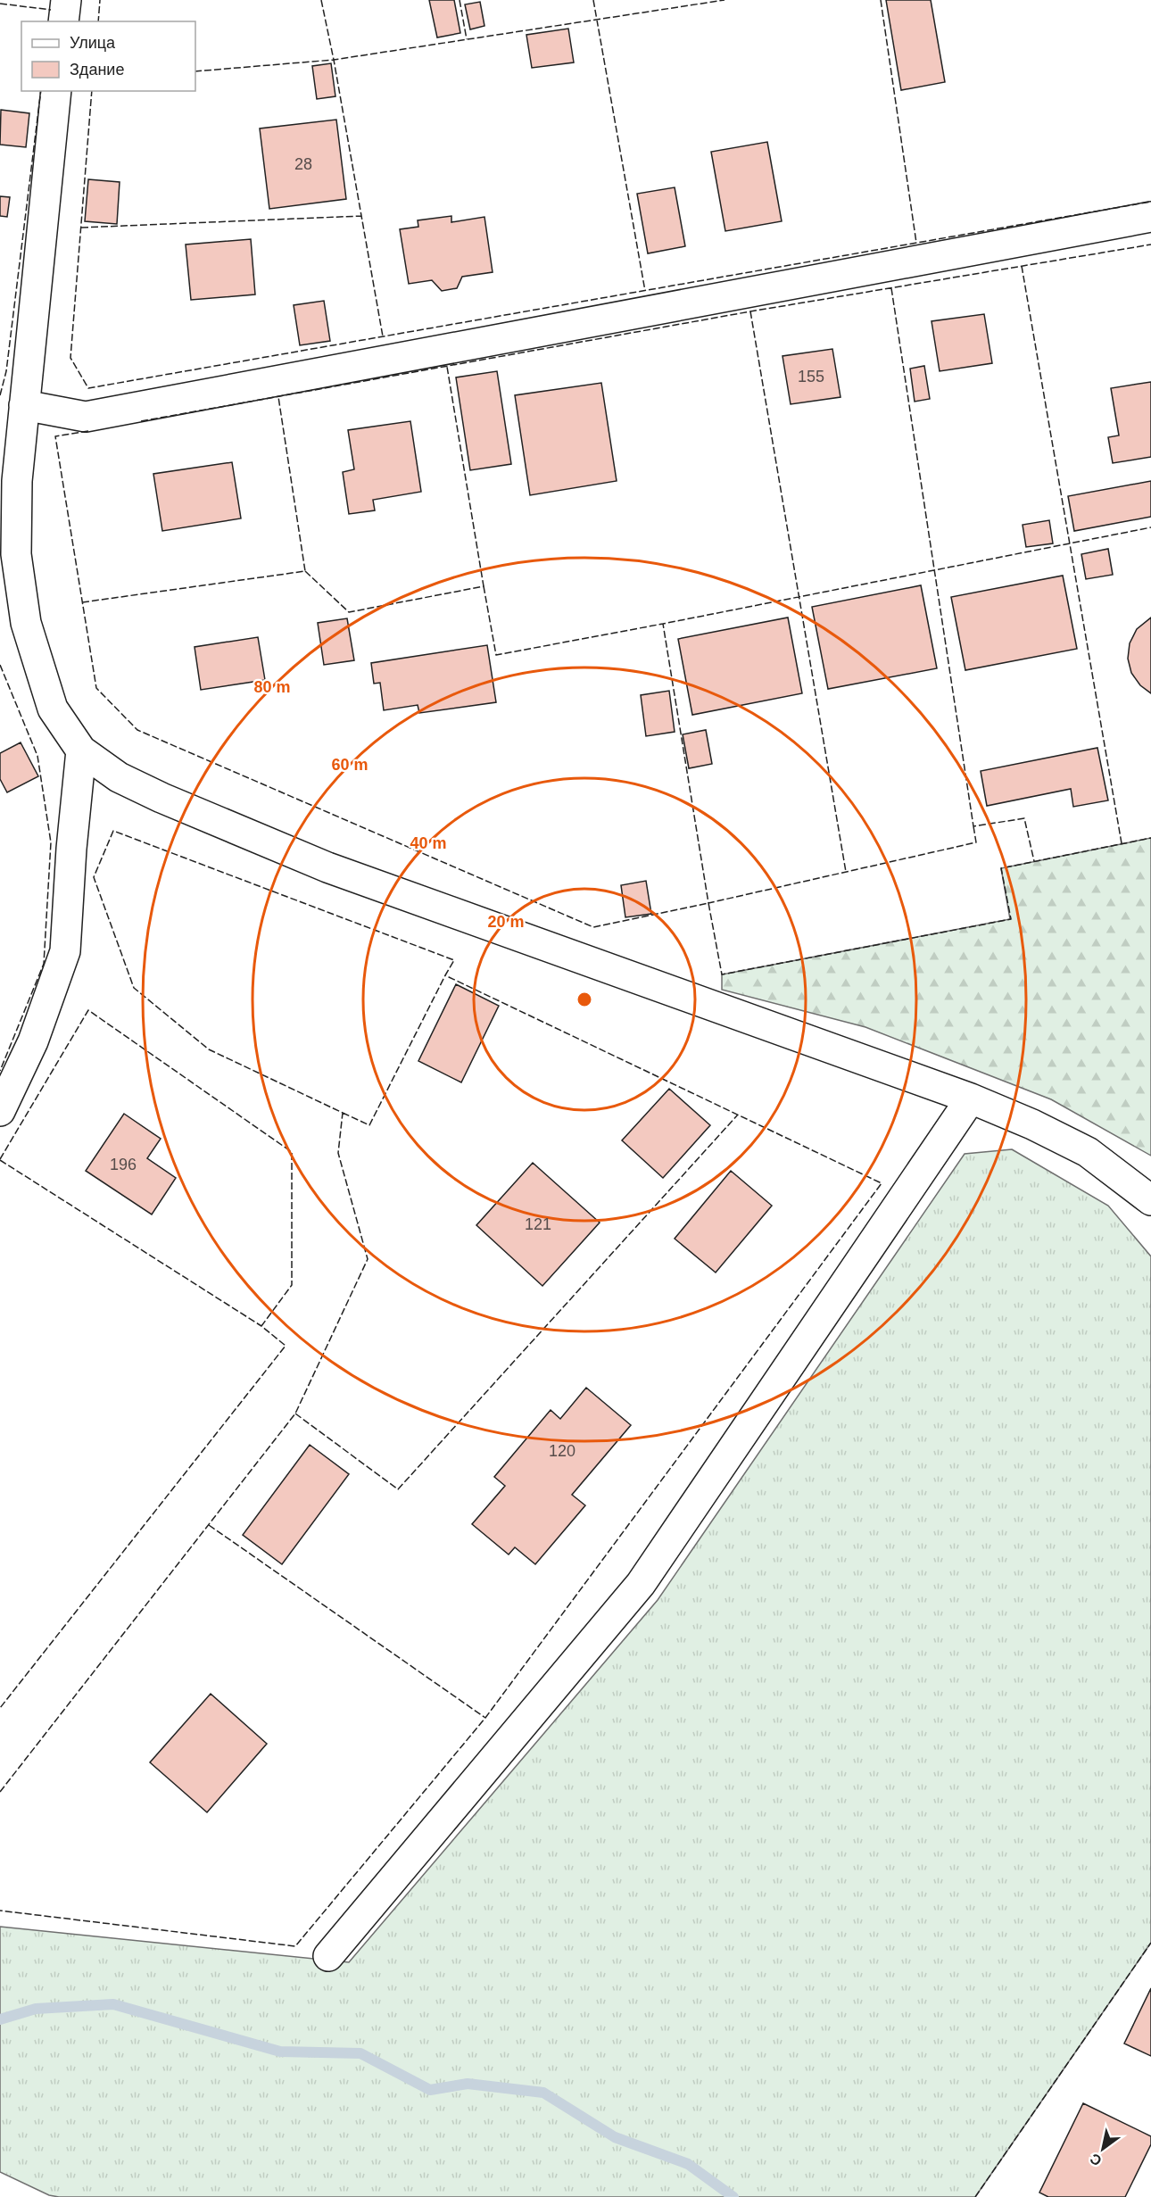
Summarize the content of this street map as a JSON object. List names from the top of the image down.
{
  "house_numbers": [
    "28",
    "155",
    "196",
    "121",
    "120"
  ],
  "legend": ["Улица", "Здание"],
  "north": "bottom left",
  "rings": [
    "80 m",
    "60 m",
    "40 m",
    "20 m"
  ]
}
